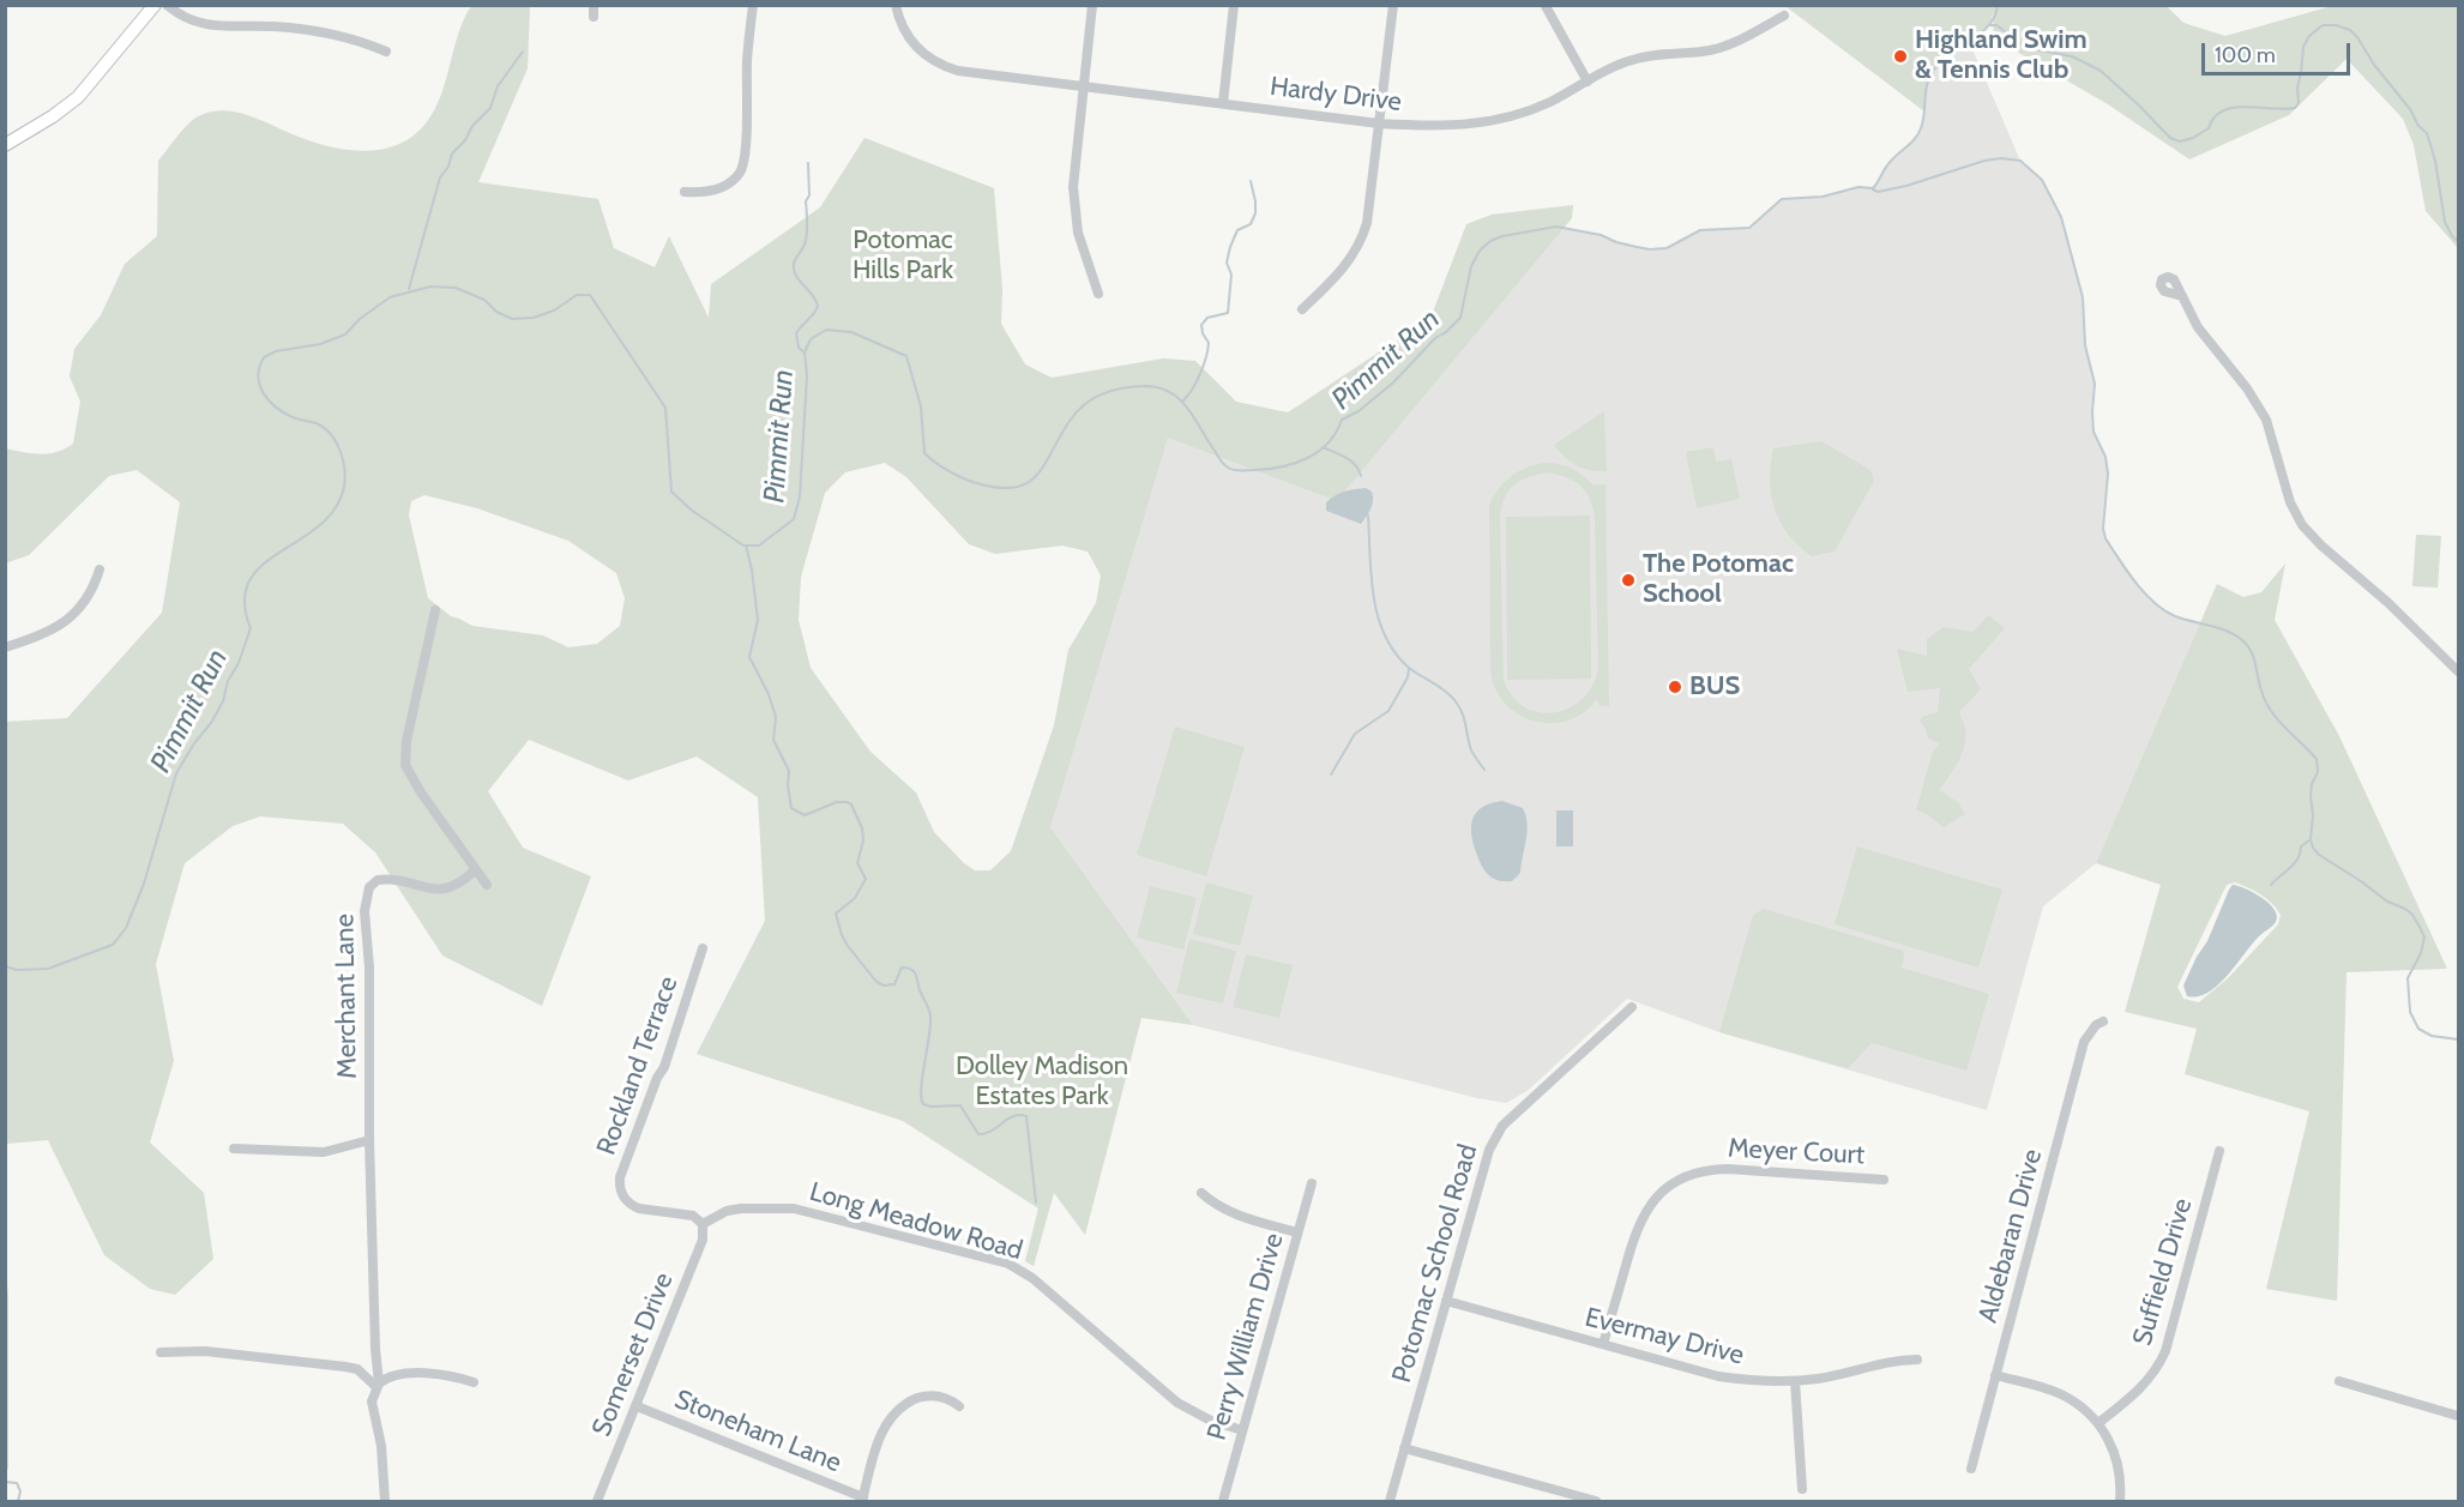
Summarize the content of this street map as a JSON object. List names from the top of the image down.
{
  "streets": {
    "street": [
      "Hardy Drive",
      "Merchant Lane",
      "Rockland Terrace",
      "Meyer Court",
      "Long Meadow Road",
      "Aldebaran Drive",
      "Potomac School Road",
      "Suffield Drive",
      "Perry William Drive",
      "Evermay Drive",
      "Somerset Drive",
      "Stoneham Lane"
    ]
  },
  "crossings": [
    ["Rockland Terrace", "Long Meadow Road"],
    ["Rockland Terrace", "Somerset Drive"],
    ["Meyer Court", "Evermay Drive"],
    ["Long Meadow Road", "Perry William Drive"],
    ["Long Meadow Road", "Somerset Drive"],
    ["Potomac School Road", "Evermay Drive"],
    ["Somerset Drive", "Stoneham Lane"]
  ],
  "water": ["Pimmit Run"],
  "parks": ["Potomac Hills Park", "Dolley Madison Estates Park"],
  "places": ["Highland Swim & Tennis Club", "The Potomac School", "BUS"],
  "scale_bar": "100 m"
}
